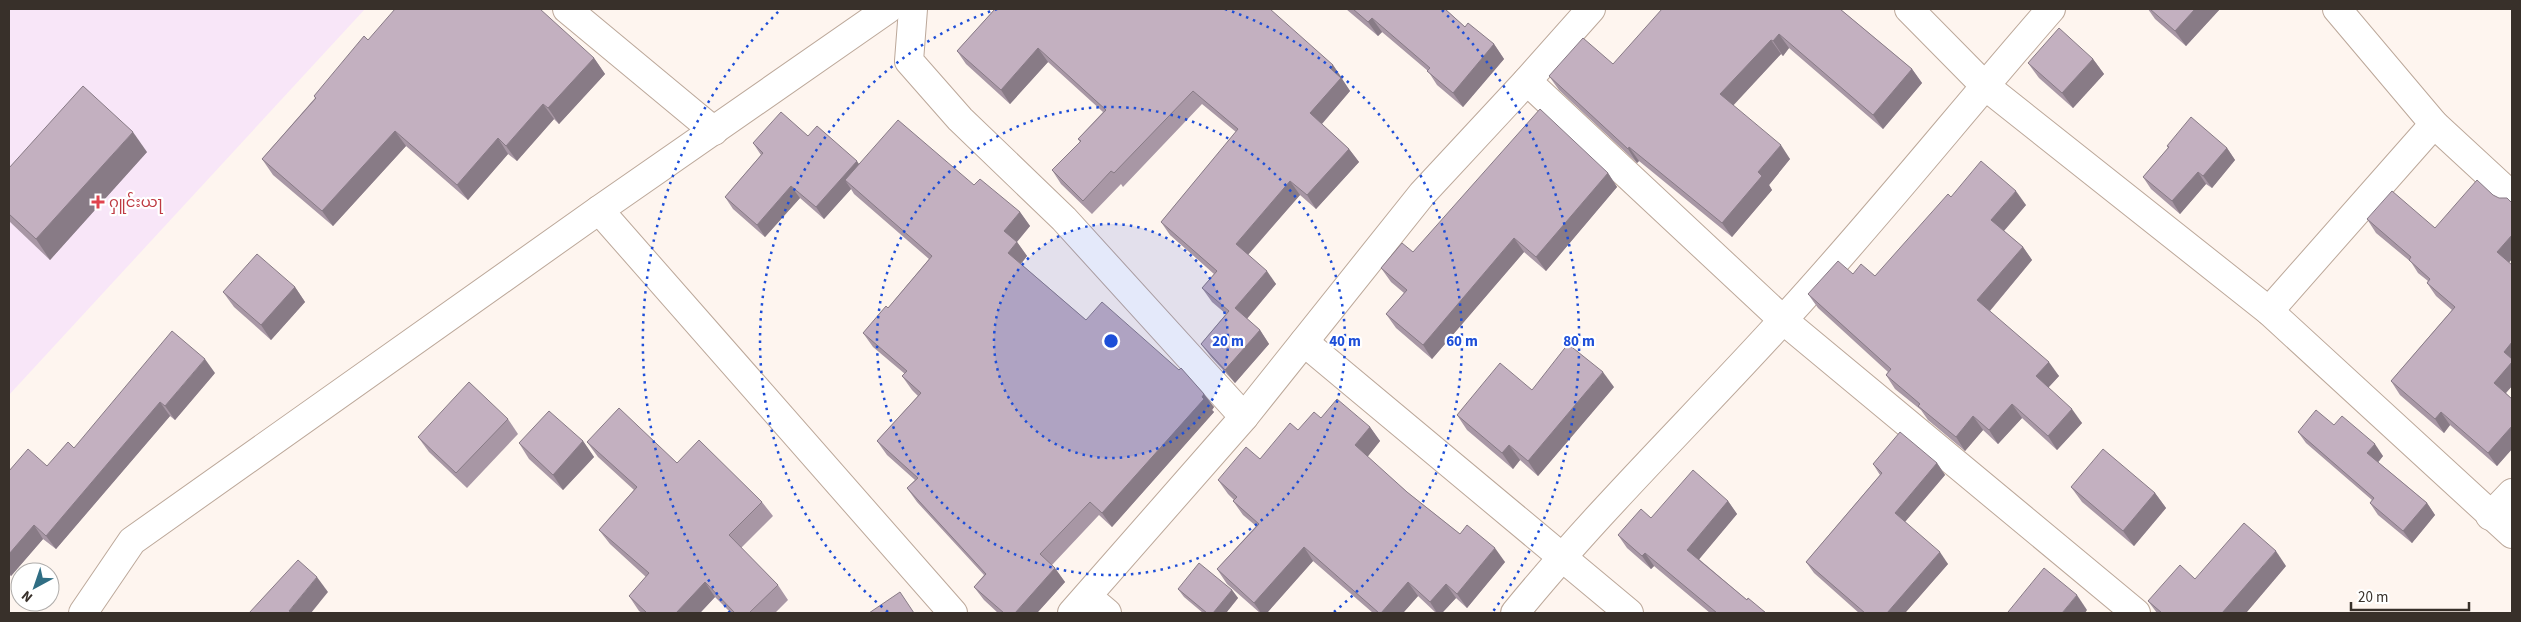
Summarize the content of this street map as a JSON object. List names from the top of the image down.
{
  "places": {
    "health": ["ႁူင်းယႃ"]
  },
  "scale_bar": "20 m",
  "north": "bottom left",
  "rings": [
    "20 m",
    "40 m",
    "60 m",
    "80 m"
  ]
}
